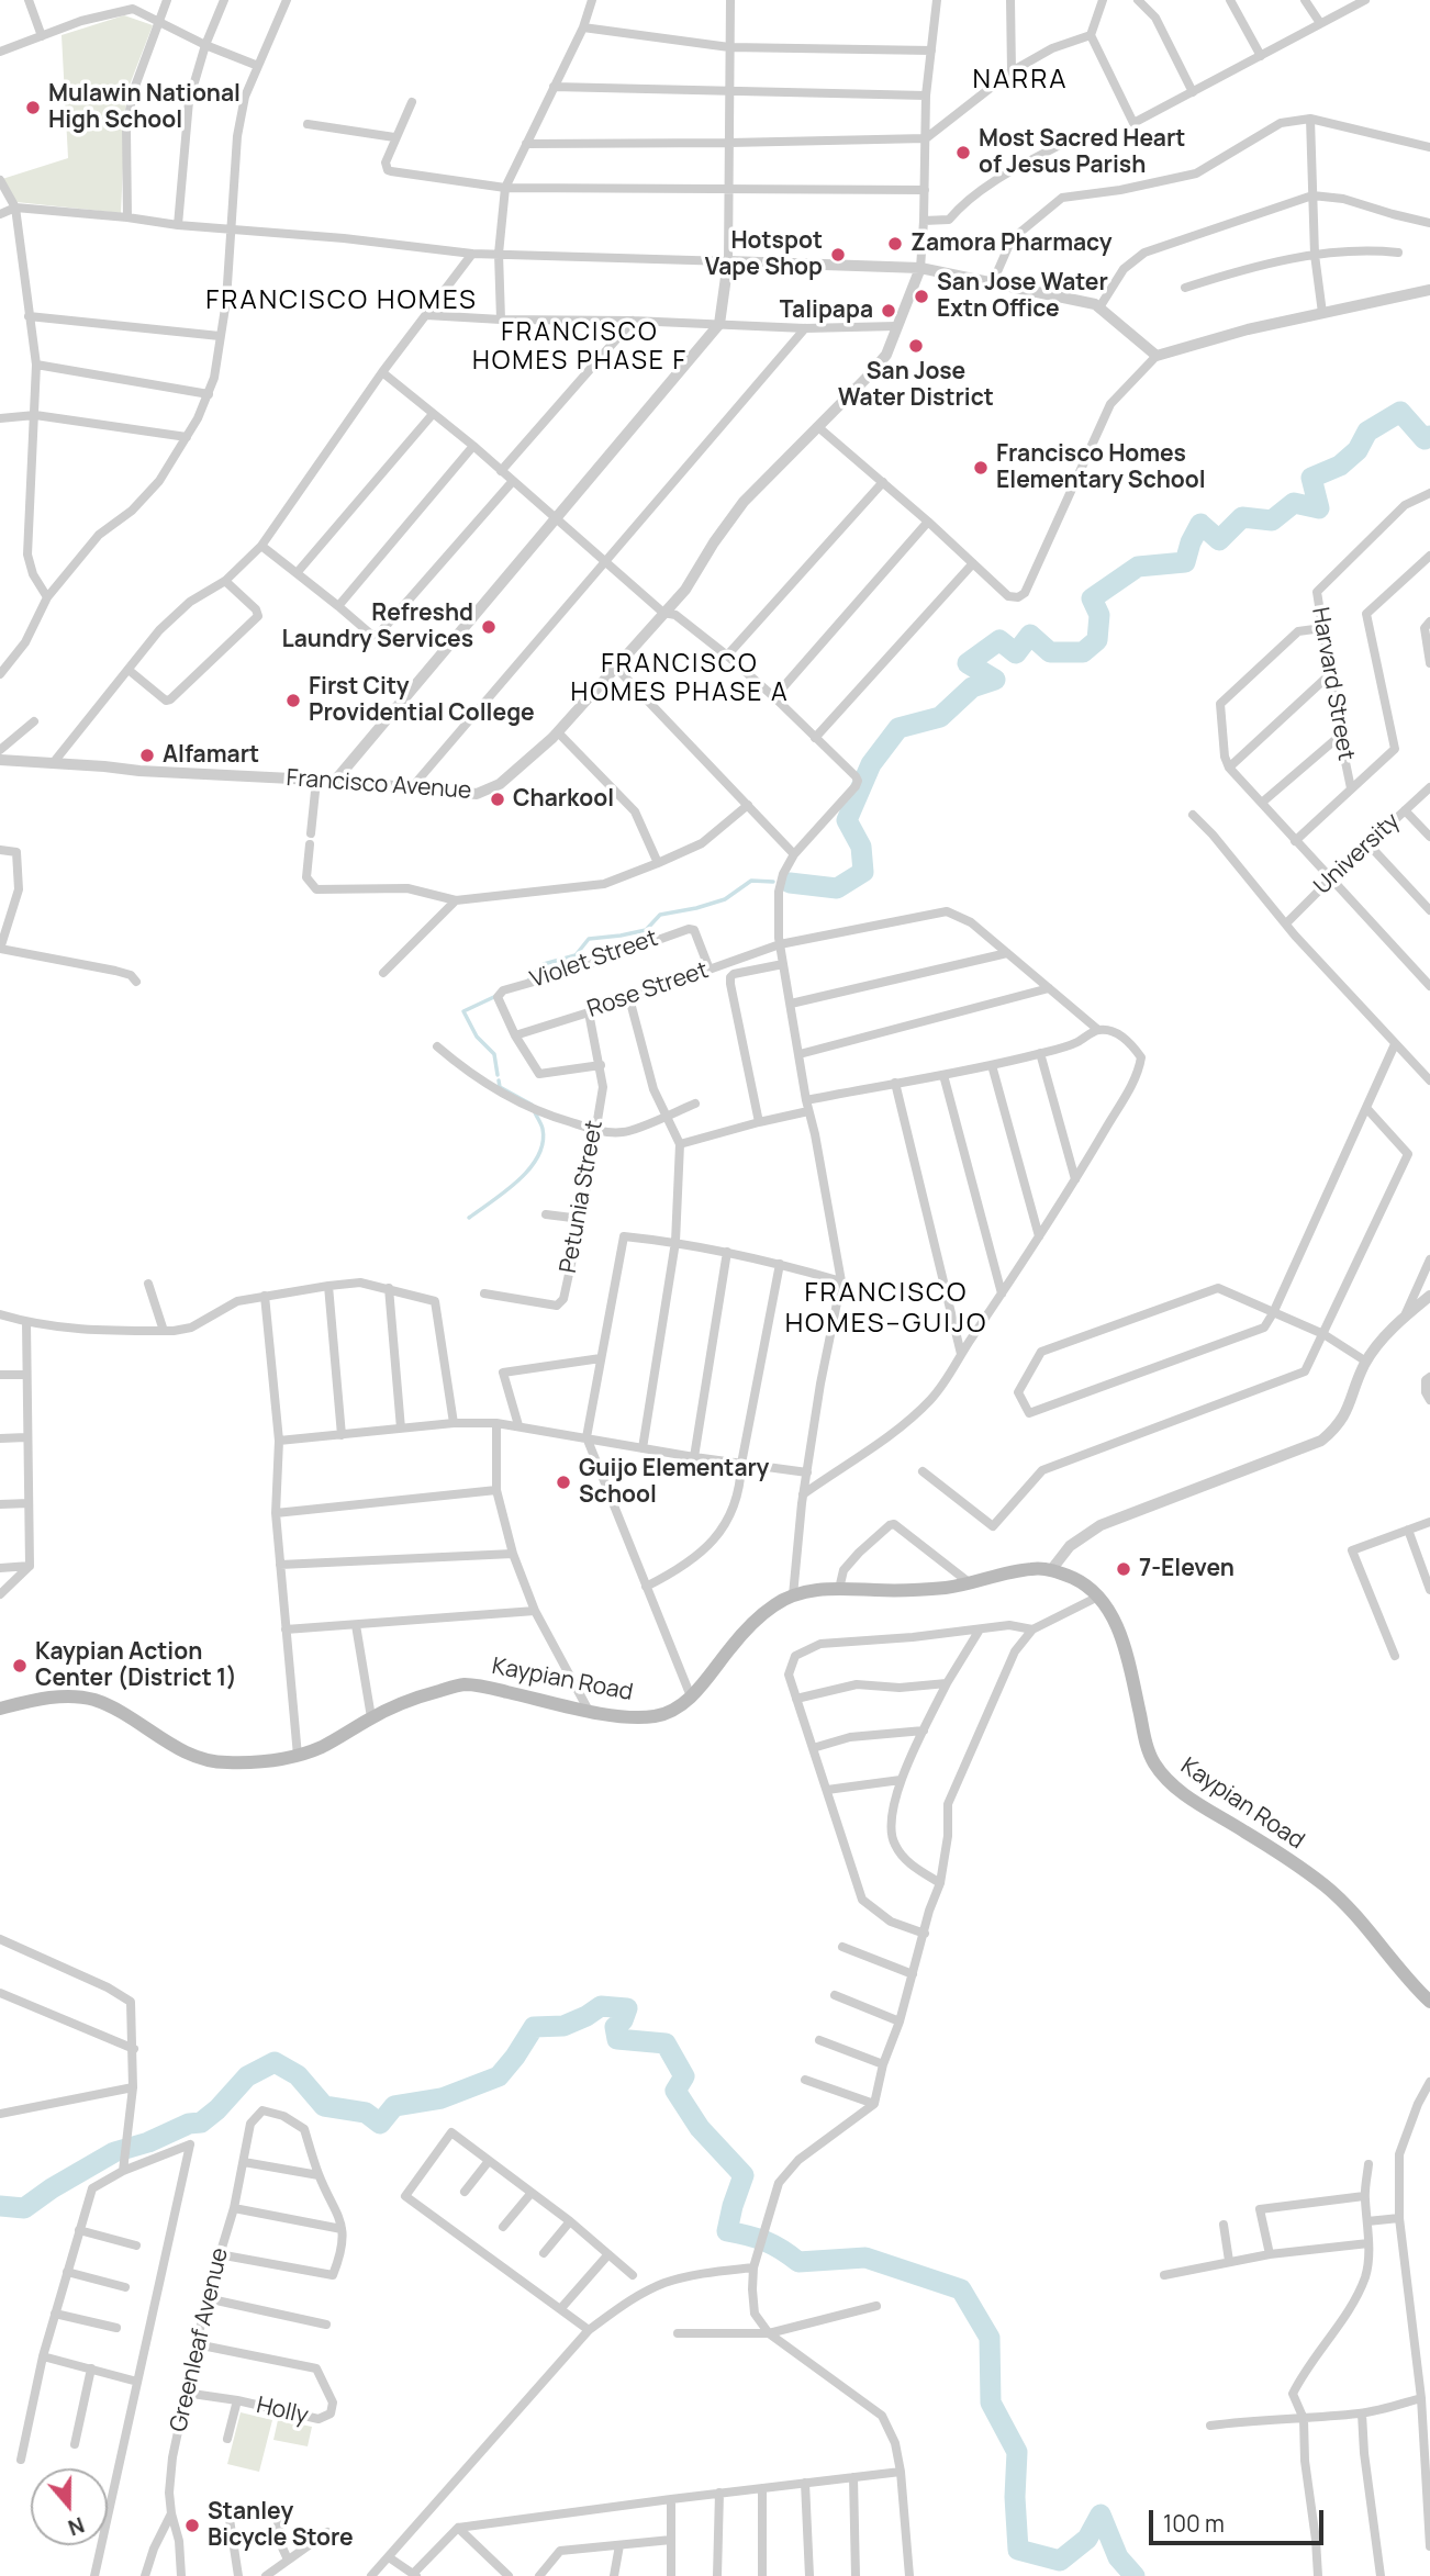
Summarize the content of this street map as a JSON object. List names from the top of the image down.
{
  "streets": {
    "main road": ["Kaypian Road"],
    "street": [
      "Harvard Street",
      "Francisco Avenue",
      "University",
      "Violet Street",
      "Rose Street",
      "Petunia Street",
      "Greenleaf Avenue",
      "Holly"
    ]
  },
  "crossings": [
    ["Violet Street", "Rose Street"],
    ["Rose Street", "Petunia Street"],
    ["Greenleaf Avenue", "Holly"]
  ],
  "districts": [
    "NARRA",
    "FRANCISCO HOMES",
    "FRANCISCO HOMES PHASE F",
    "FRANCISCO HOMES PHASE A",
    "FRANCISCO HOMES–GUIJO"
  ],
  "places": [
    "Mulawin National High School",
    "Most Sacred Heart of Jesus Parish",
    "Zamora Pharmacy",
    "Hotspot Vape Shop",
    "San Jose Water Extn Office",
    "Talipapa",
    "San Jose Water District",
    "Francisco Homes Elementary School",
    "Refreshd Laundry Services",
    "First City Providential College",
    "Alfamart",
    "Charkool",
    "Guijo Elementary School",
    "7-Eleven",
    "Kaypian Action Center (District 1)",
    "Stanley Bicycle Store"
  ],
  "scale_bar": "100 m",
  "north": "bottom"
}
